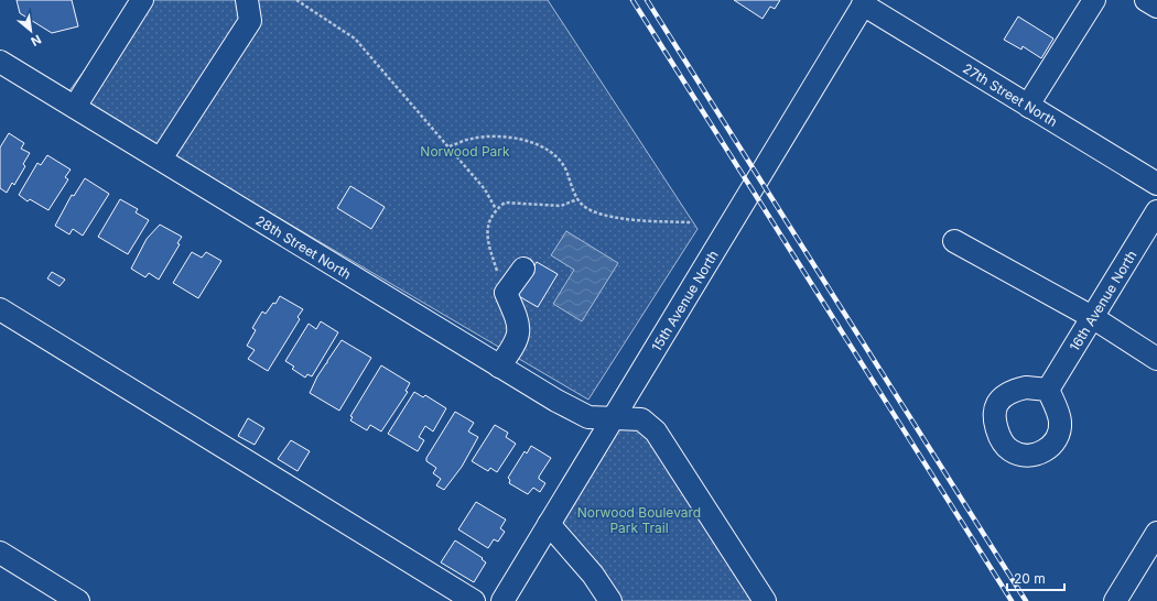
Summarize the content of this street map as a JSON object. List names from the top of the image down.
{
  "streets": {
    "street": [
      "27th Street North",
      "28th Street North",
      "15th Avenue North",
      "16th Avenue North"
    ]
  },
  "crossings": [
    ["27th Street North", "15th Avenue North"],
    ["28th Street North", "15th Avenue North"]
  ],
  "parks": ["Norwood Park", "Norwood Boulevard Park Trail"],
  "scale_bar": "20 m",
  "north": "bottom right"
}
